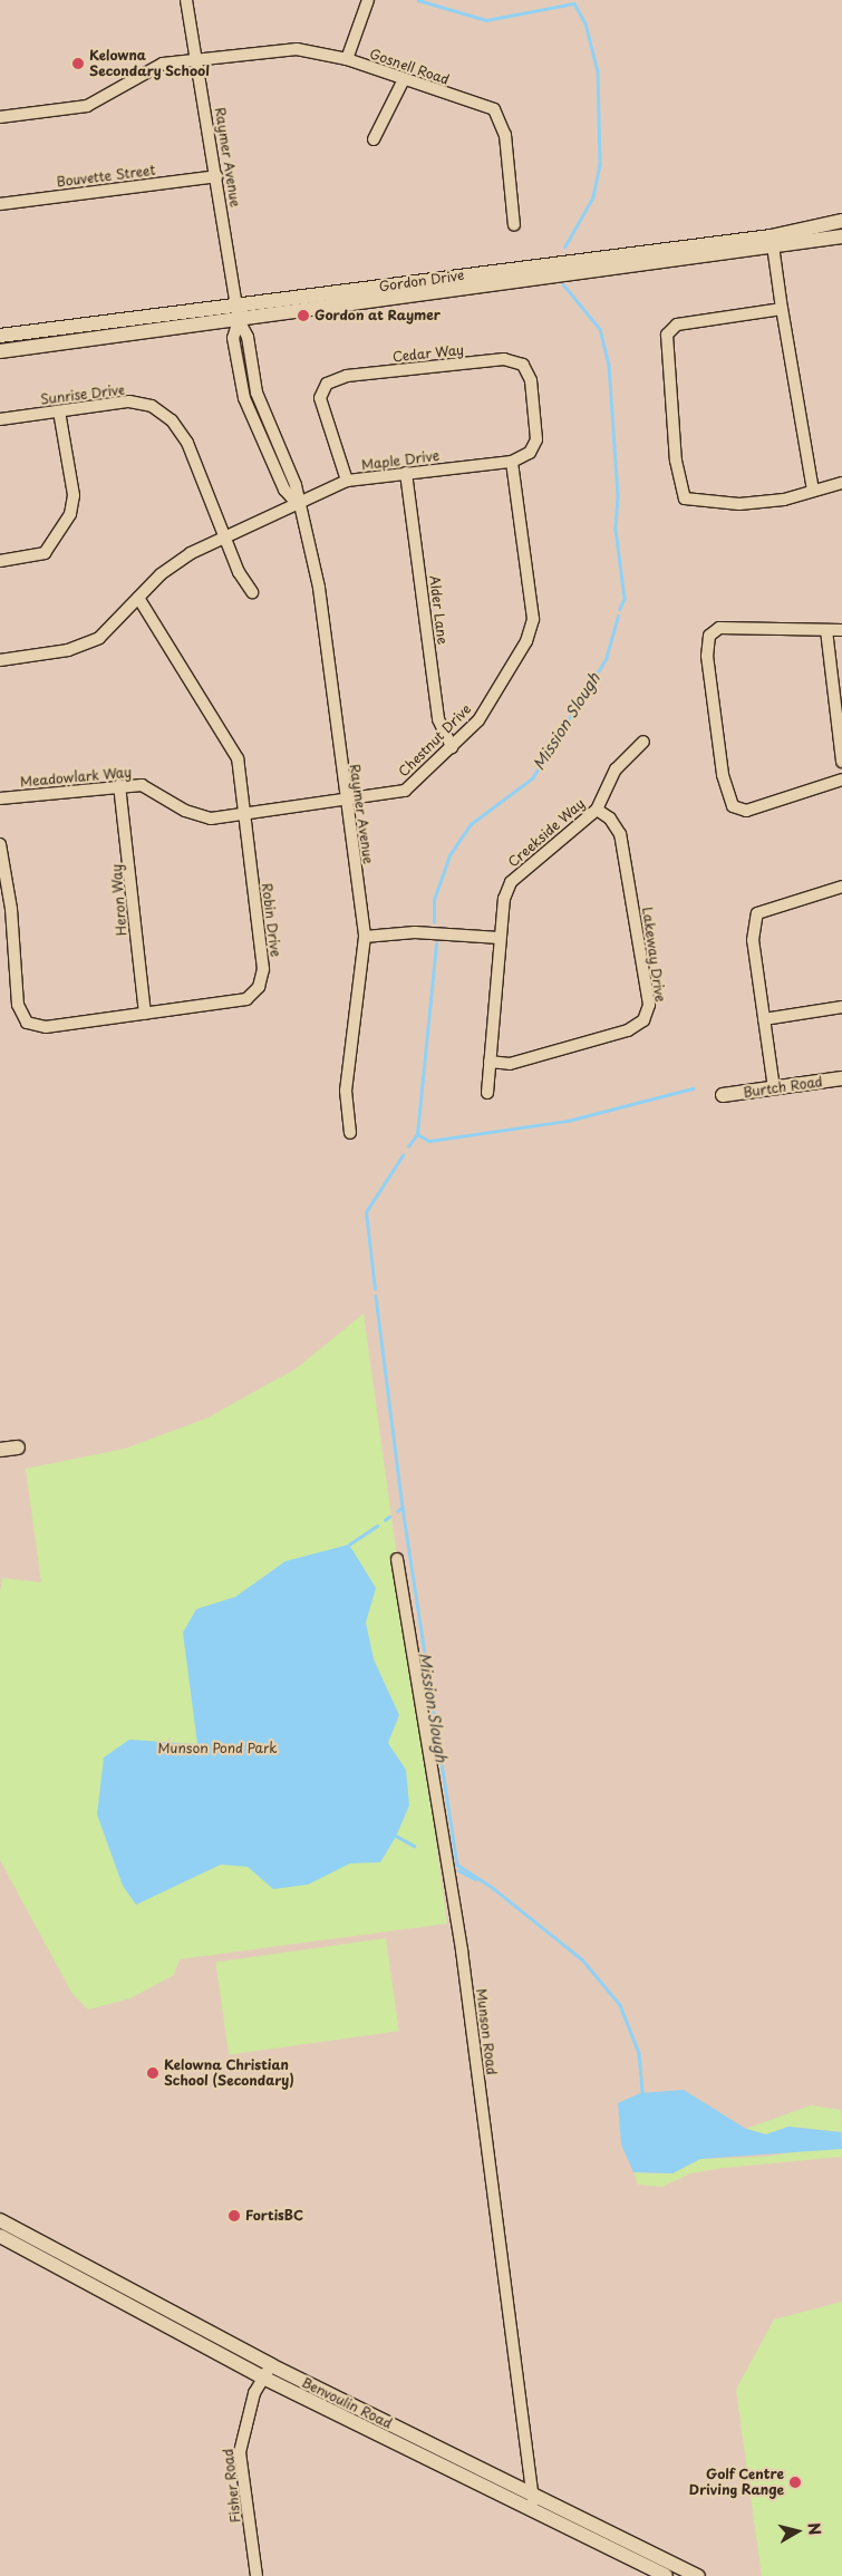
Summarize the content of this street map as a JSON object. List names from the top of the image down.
{
  "streets": {
    "main road": ["Gordon Drive", "Burtch Road", "Benvoulin Road"],
    "street": [
      "Gosnell Road",
      "Raymer Avenue",
      "Bouvette Street",
      "Cedar Way",
      "Sunrise Drive",
      "Maple Drive",
      "Alder Lane",
      "Chestnut Drive",
      "Meadowlark Way",
      "Creekside Way",
      "Heron Way",
      "Robin Drive",
      "Lakeway Drive",
      "Munson Road",
      "Fisher Road"
    ]
  },
  "crossings": [
    ["Gosnell Road", "Raymer Avenue"],
    ["Raymer Avenue", "Bouvette Street"],
    ["Raymer Avenue", "Gordon Drive"],
    ["Raymer Avenue", "Maple Drive"],
    ["Raymer Avenue", "Chestnut Drive"],
    ["Raymer Avenue", "Meadowlark Way"],
    ["Cedar Way", "Maple Drive"],
    ["Cedar Way", "Chestnut Drive"],
    ["Maple Drive", "Alder Lane"],
    ["Maple Drive", "Chestnut Drive"],
    ["Alder Lane", "Chestnut Drive"],
    ["Chestnut Drive", "Meadowlark Way"],
    ["Meadowlark Way", "Heron Way"],
    ["Meadowlark Way", "Robin Drive"],
    ["Creekside Way", "Lakeway Drive"],
    ["Heron Way", "Robin Drive"],
    ["Munson Road", "Benvoulin Road"],
    ["Benvoulin Road", "Fisher Road"]
  ],
  "water": ["Mission Slough"],
  "parks": ["Munson Pond Park"],
  "places": [
    "Kelowna Secondary School",
    "Gordon at Raymer",
    "Kelowna Christian School (Secondary)",
    "FortisBC",
    "Golf Centre Driving Range"
  ],
  "north": "right"
}
